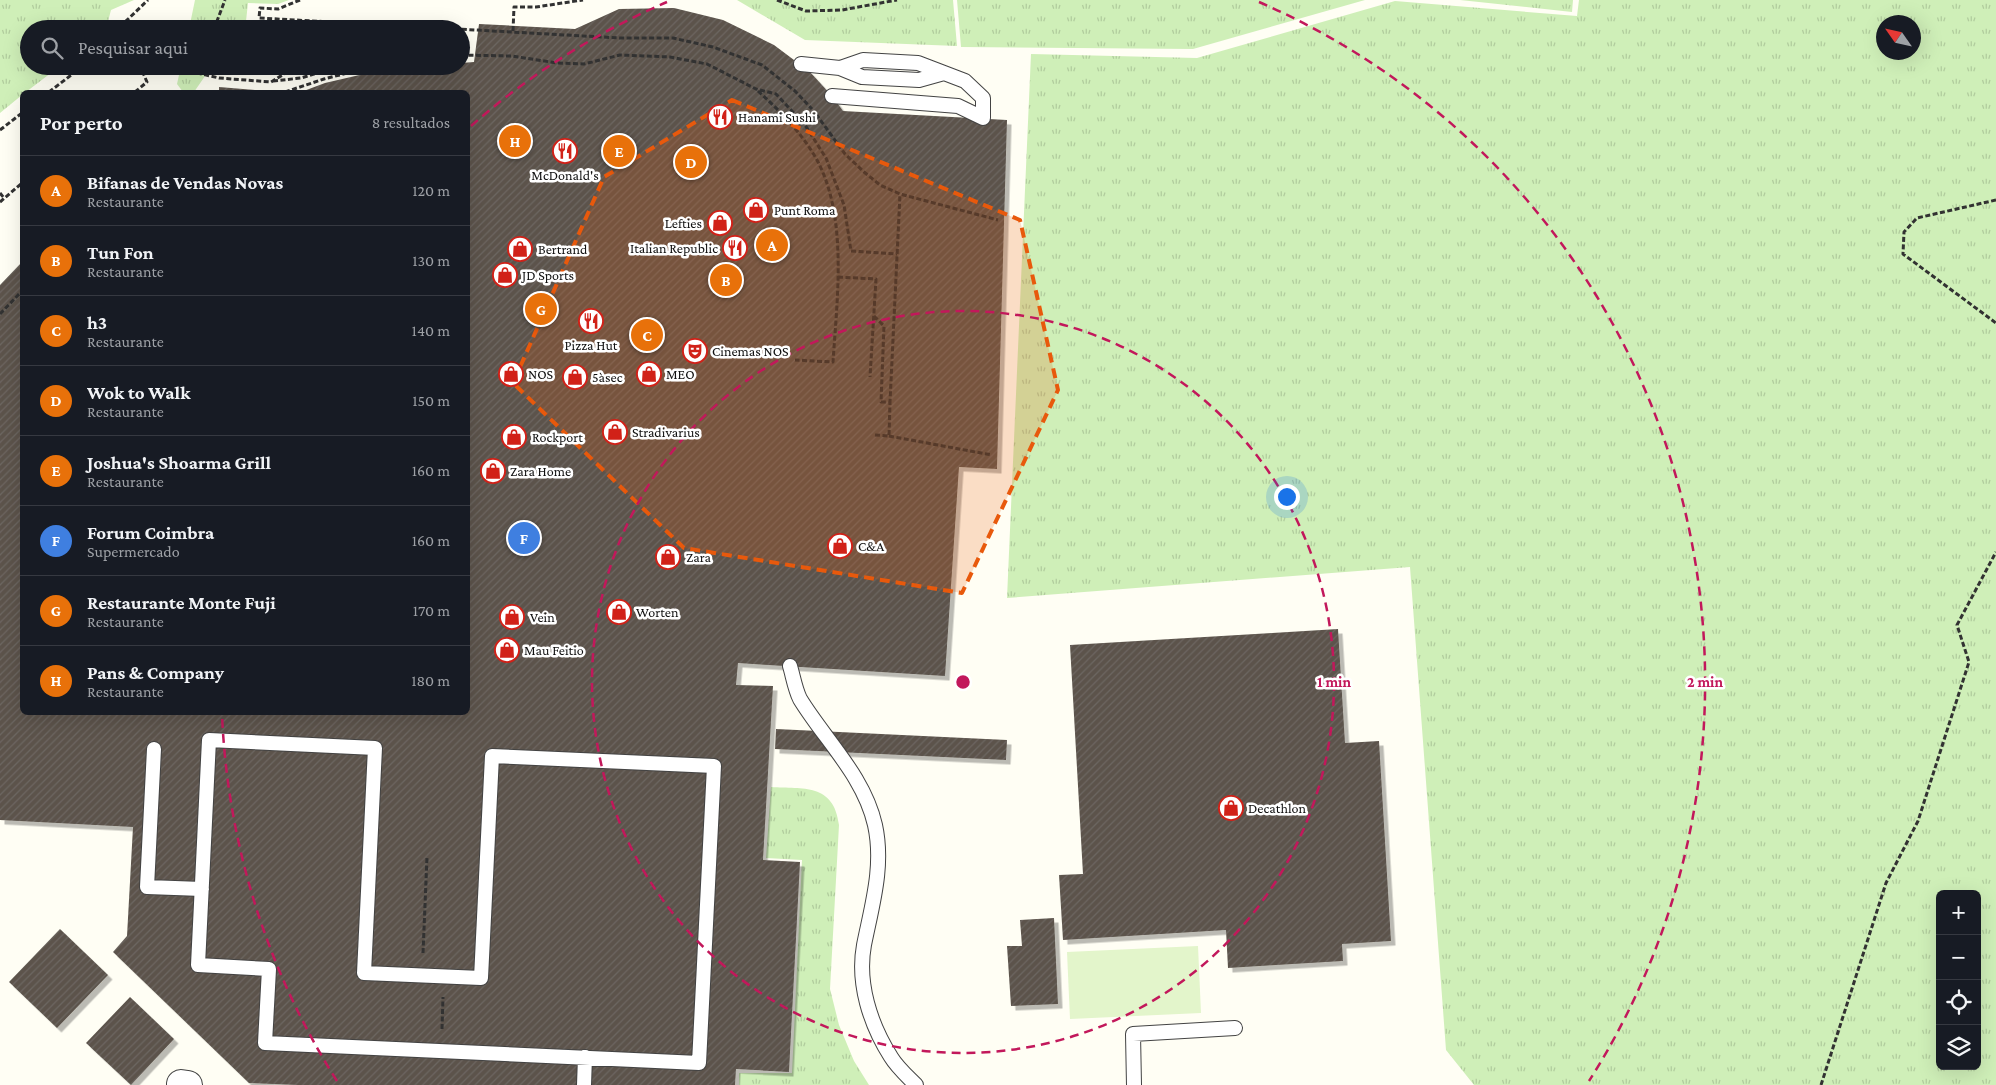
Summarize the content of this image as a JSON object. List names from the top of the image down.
{
  "places": {
    "restaurant": [
      "Hanami Sushi",
      "McDonald's",
      "Italian Republic",
      "Pizza Hut"
    ],
    "shop": [
      "Punt Roma",
      "Lefties",
      "Bertrand",
      "JD Sports",
      "NOS",
      "MEO",
      "5àsec",
      "Stradivarius",
      "Rockport",
      "Zara Home",
      "C&A",
      "Zara",
      "Worten",
      "Vein",
      "Mau Feitio",
      "Decathlon"
    ],
    "theatre": ["Cinemas NOS"]
  },
  "north": "top left",
  "page": {
    "search": "Pesquisar aqui",
    "heading": ["Por perto", "8 resultados"],
    "pins": [
      "H",
      "E",
      "D",
      "A",
      "B",
      "G",
      "C",
      "F"
    ],
    "list": [
      {
        "mark": "A",
        "name": "Bifanas de Vendas Novas",
        "note": "Restaurante",
        "value": "120 m"
      },
      {
        "mark": "B",
        "name": "Tun Fon",
        "note": "Restaurante",
        "value": "130 m"
      },
      {
        "mark": "C",
        "name": "h3",
        "note": "Restaurante",
        "value": "140 m"
      },
      {
        "mark": "D",
        "name": "Wok to Walk",
        "note": "Restaurante",
        "value": "150 m"
      },
      {
        "mark": "E",
        "name": "Joshua's Shoarma Grill",
        "note": "Restaurante",
        "value": "160 m"
      },
      {
        "mark": "F",
        "name": "Forum Coimbra",
        "note": "Supermercado",
        "value": "160 m"
      },
      {
        "mark": "G",
        "name": "Restaurante Monte Fuji",
        "note": "Restaurante",
        "value": "170 m"
      },
      {
        "mark": "H",
        "name": "Pans & Company",
        "note": "Restaurante",
        "value": "180 m"
      }
    ],
    "map_buttons": ["+", "−"]
  },
  "rings": ["1 min", "2 min"]
}
